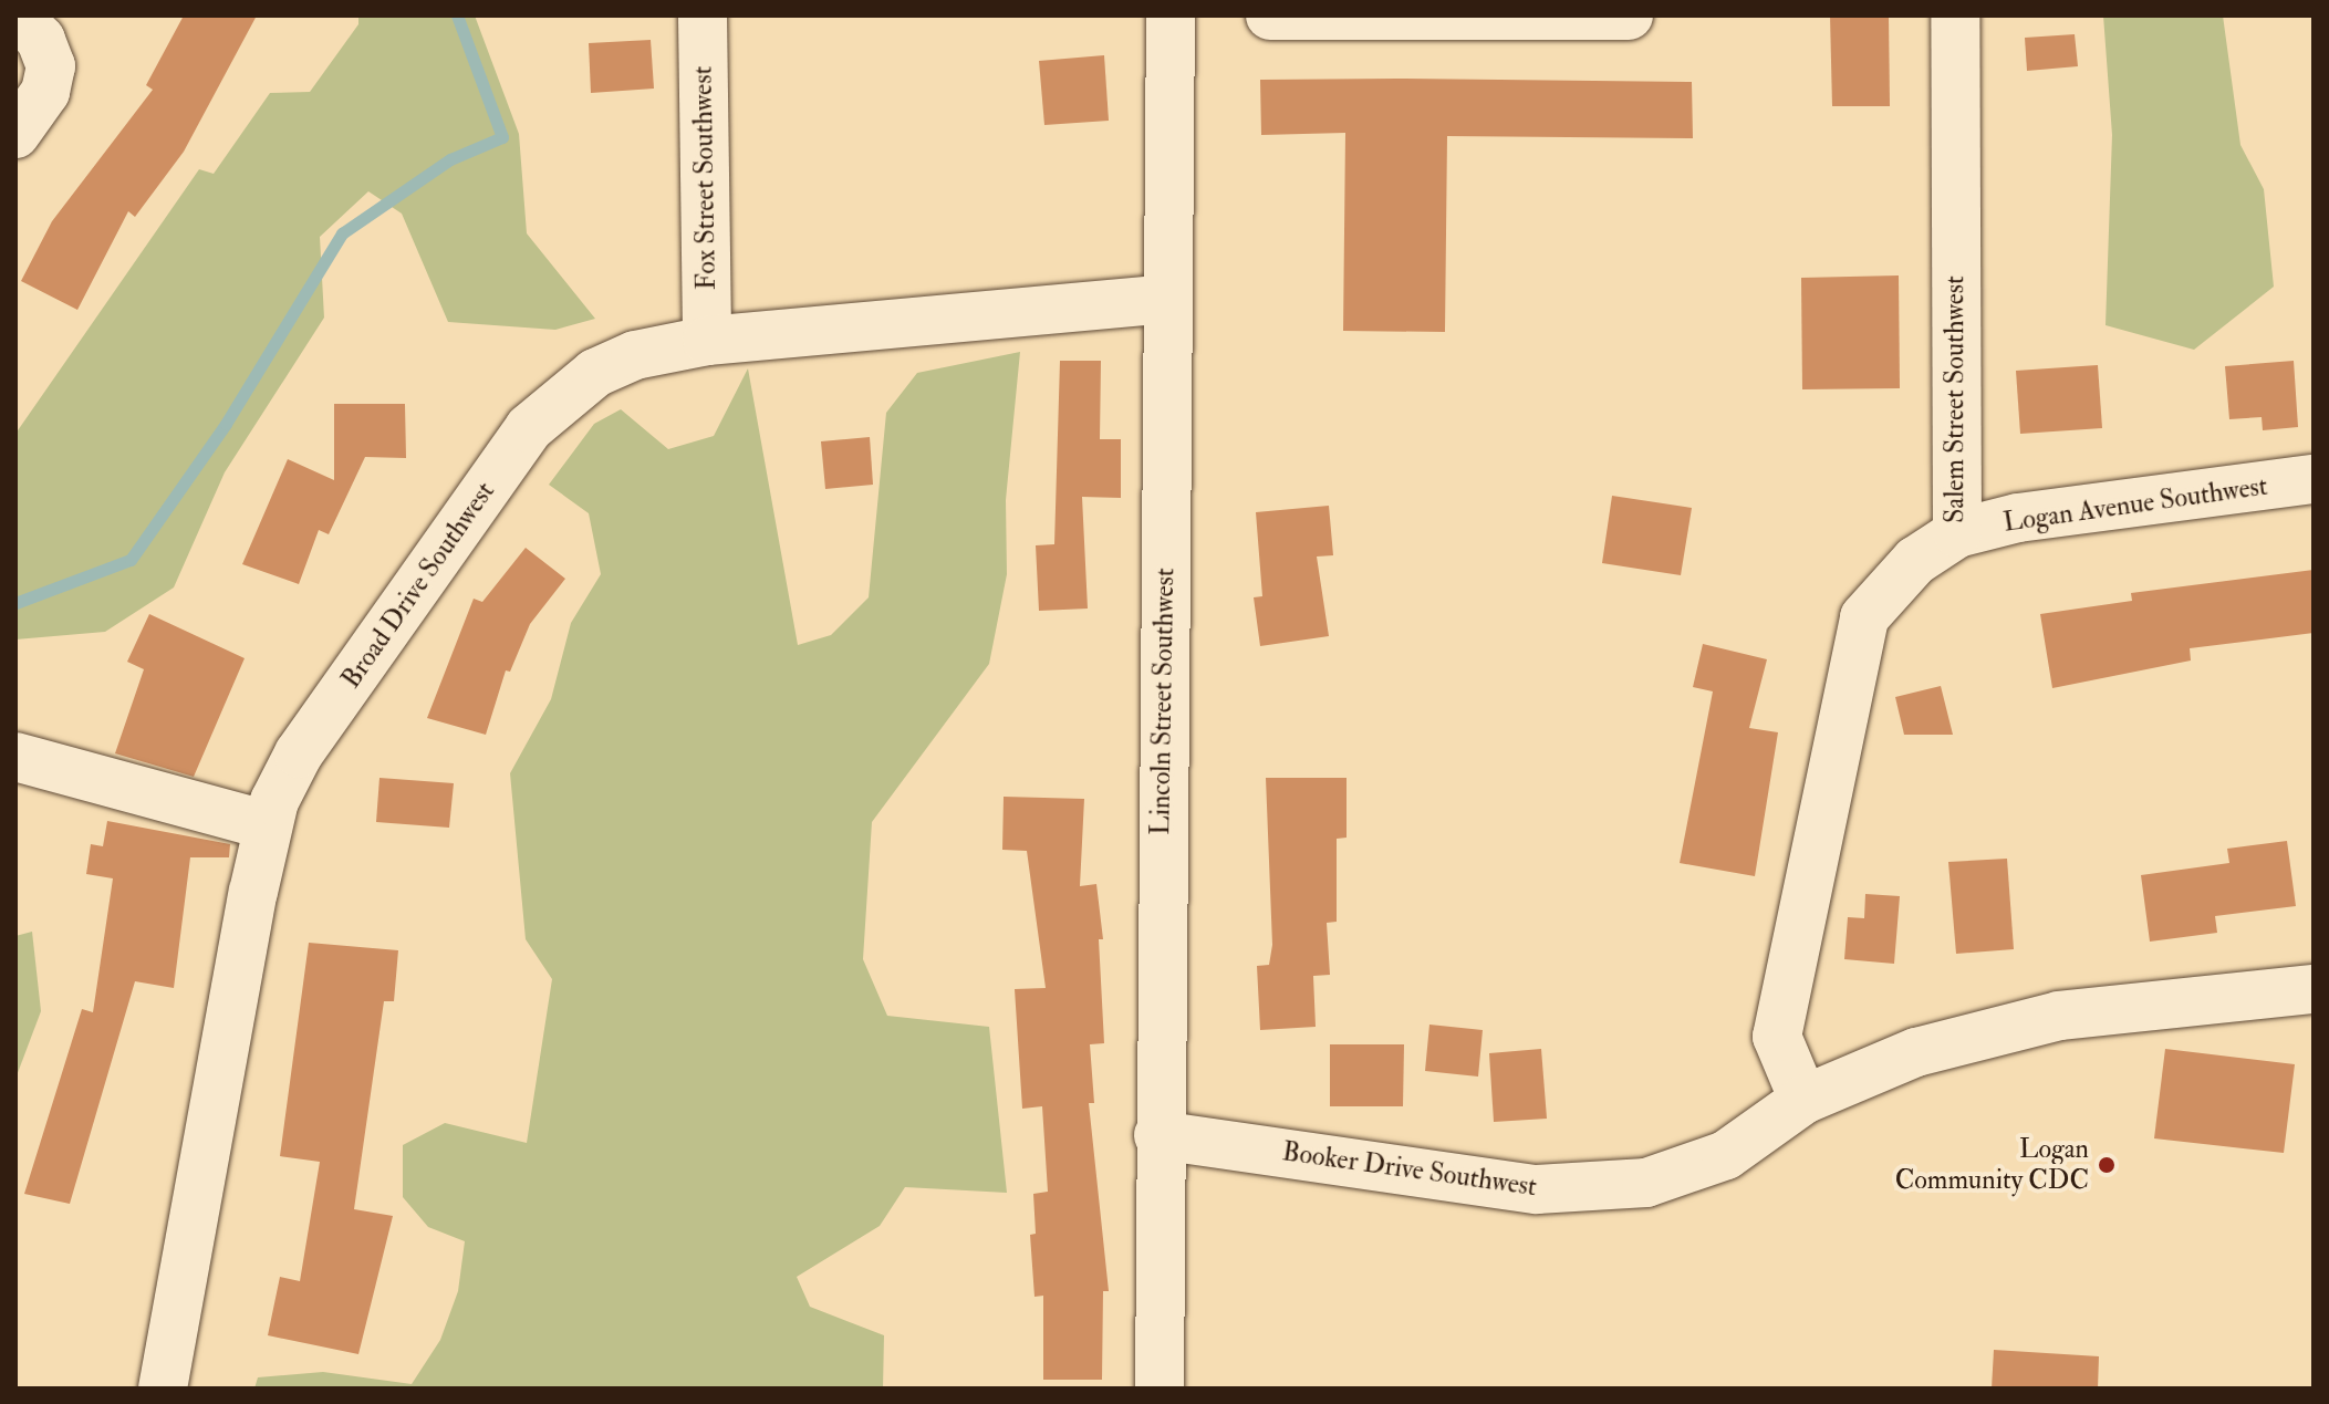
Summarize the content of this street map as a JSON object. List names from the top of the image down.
{
  "streets": {
    "street": [
      "Fox Street Southwest",
      "Salem Street Southwest",
      "Logan Avenue Southwest",
      "Broad Drive Southwest",
      "Lincoln Street Southwest",
      "Booker Drive Southwest"
    ]
  },
  "crossings": [
    ["Fox Street Southwest", "Broad Drive Southwest"],
    ["Salem Street Southwest", "Logan Avenue Southwest"],
    ["Salem Street Southwest", "Booker Drive Southwest"],
    ["Broad Drive Southwest", "Lincoln Street Southwest"],
    ["Lincoln Street Southwest", "Booker Drive Southwest"]
  ],
  "places": ["Logan Community CDC"]
}
